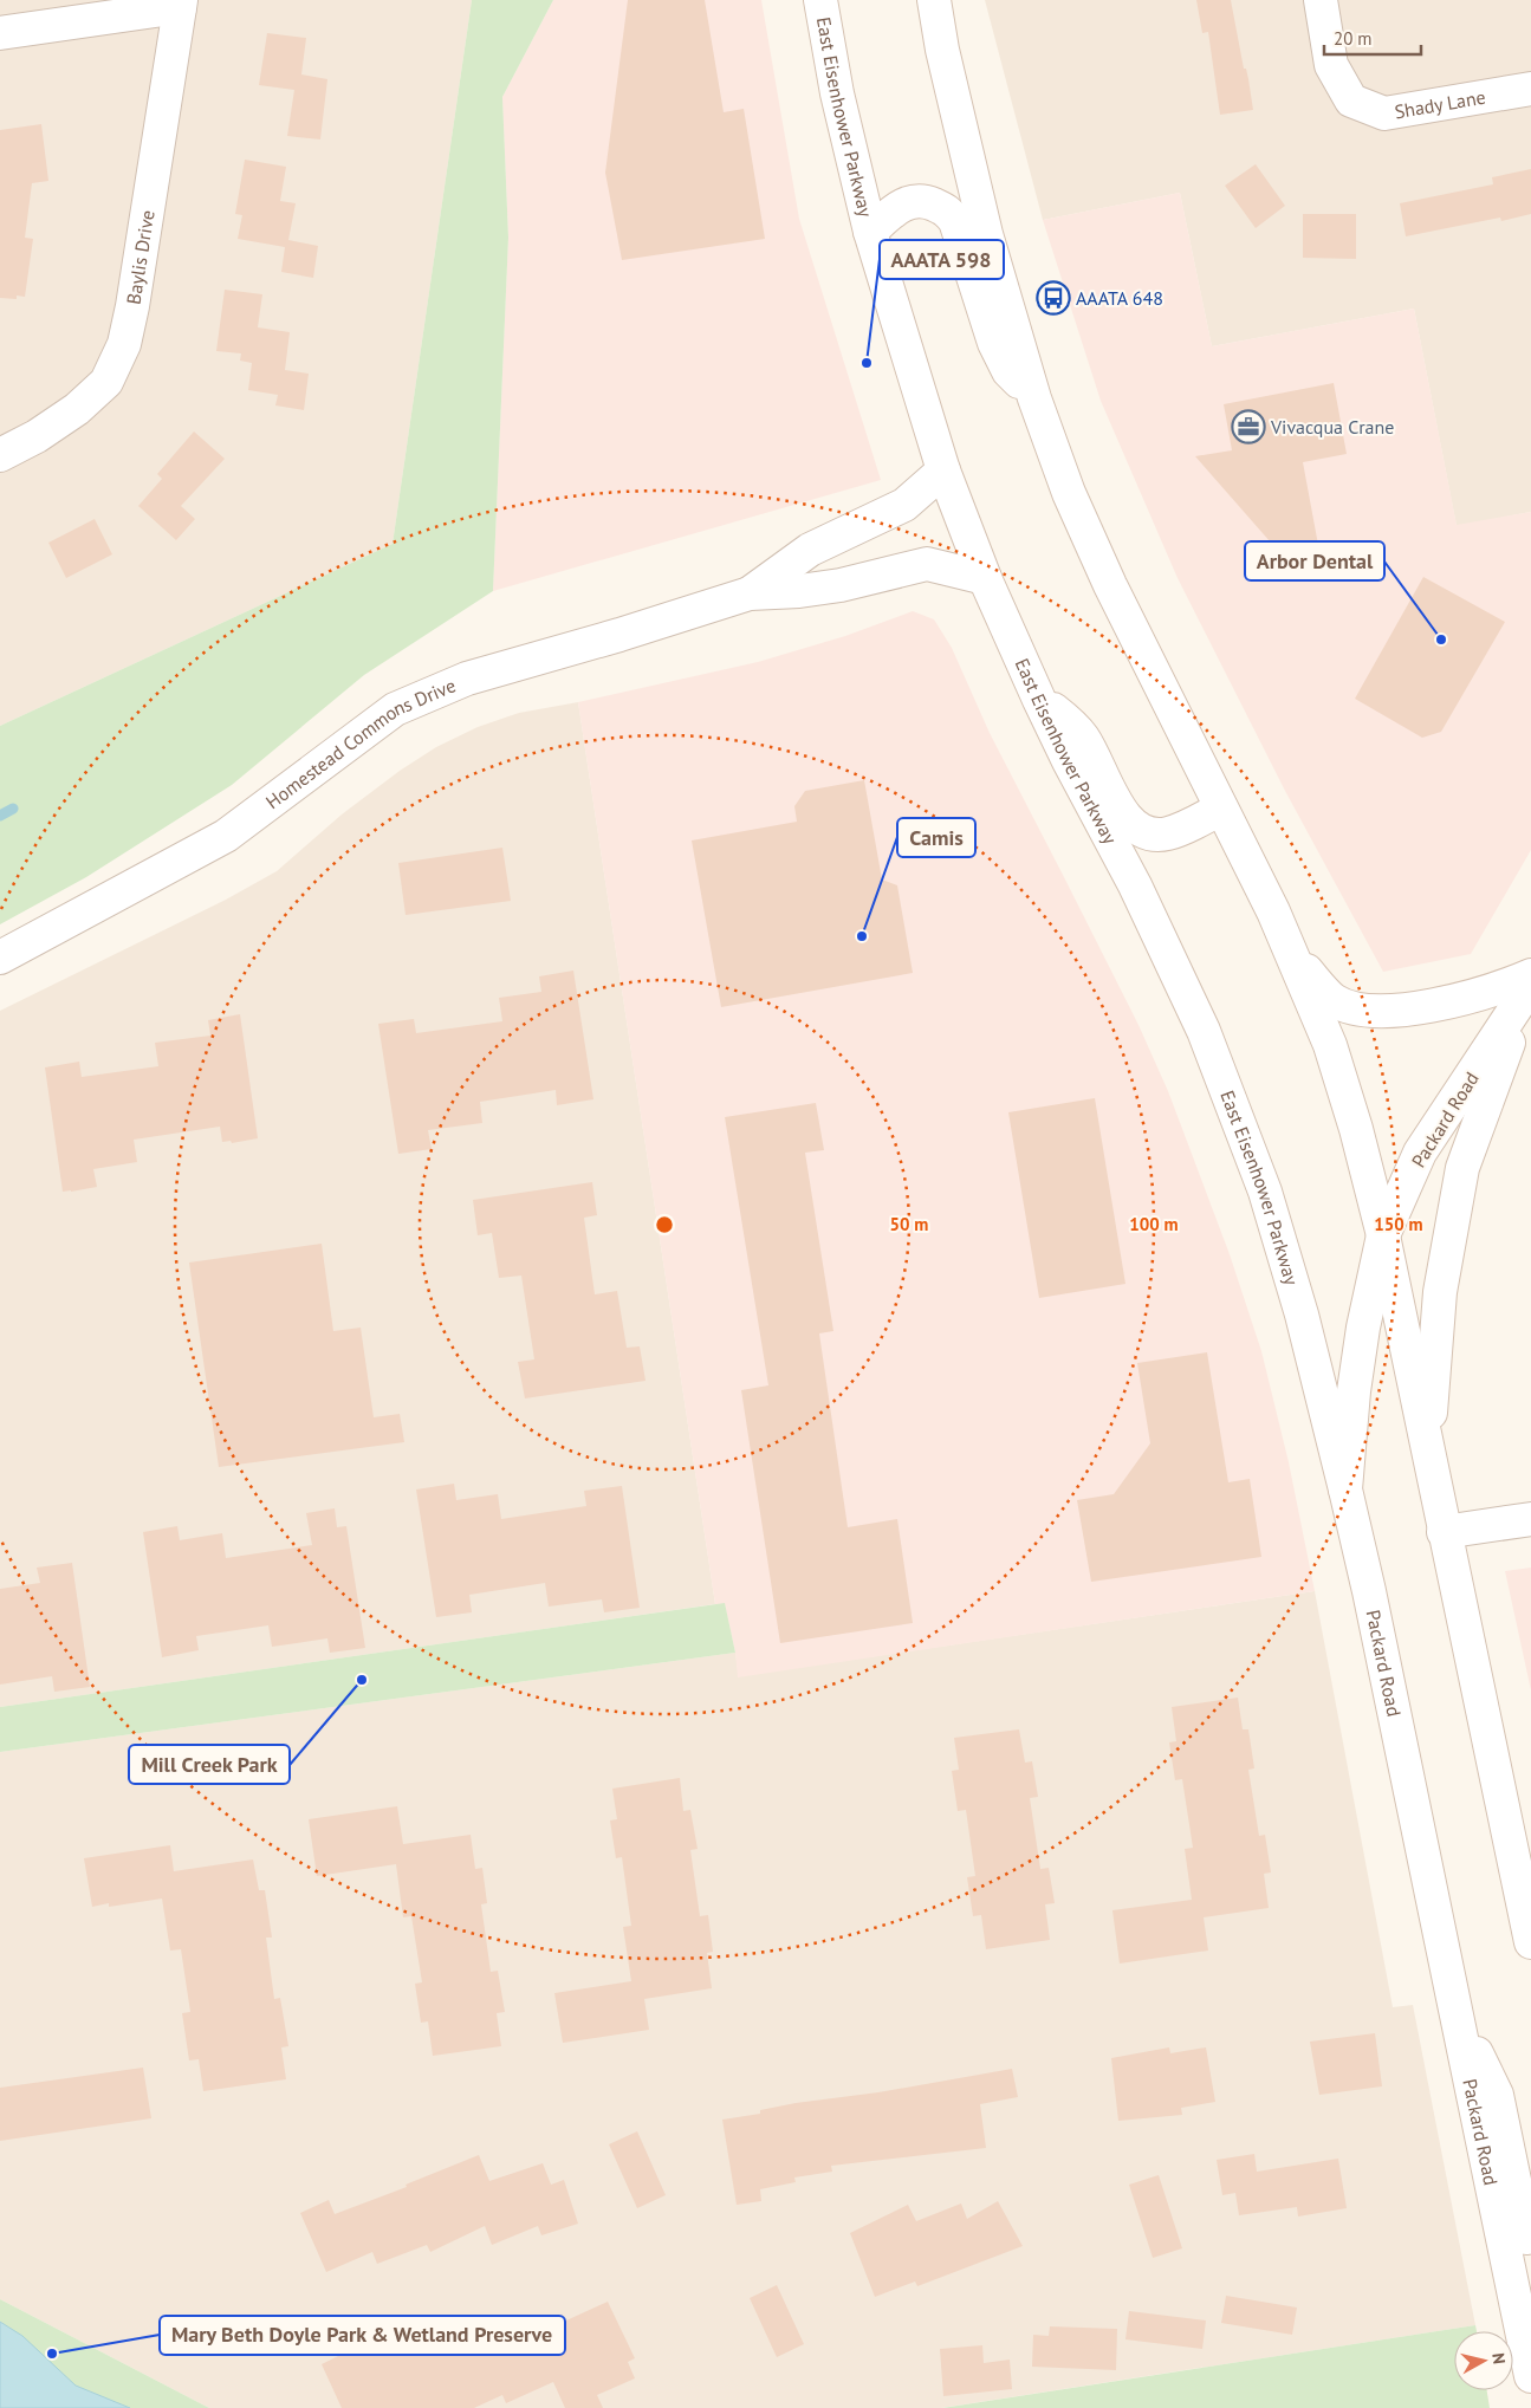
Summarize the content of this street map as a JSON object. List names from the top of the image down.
{
  "streets": {
    "main road": [
      "Shady Lane",
      "East Eisenhower Parkway",
      "Baylis Drive",
      "Homestead Commons Drive",
      "Packard Road"
    ]
  },
  "crossings": [
    ["East Eisenhower Parkway", "Homestead Commons Drive"],
    ["East Eisenhower Parkway", "Packard Road"]
  ],
  "places": {
    "bus stop": ["AAATA 648"],
    "other": [
      "AAATA 598",
      "Arbor Dental",
      "Camis",
      "Mill Creek Park",
      "Mary Beth Doyle Park & Wetland Preserve"
    ],
    "office": ["Vivacqua Crane"]
  },
  "scale_bar": "20 m",
  "north": "right",
  "rings": ["50 m", "100 m", "150 m"]
}
